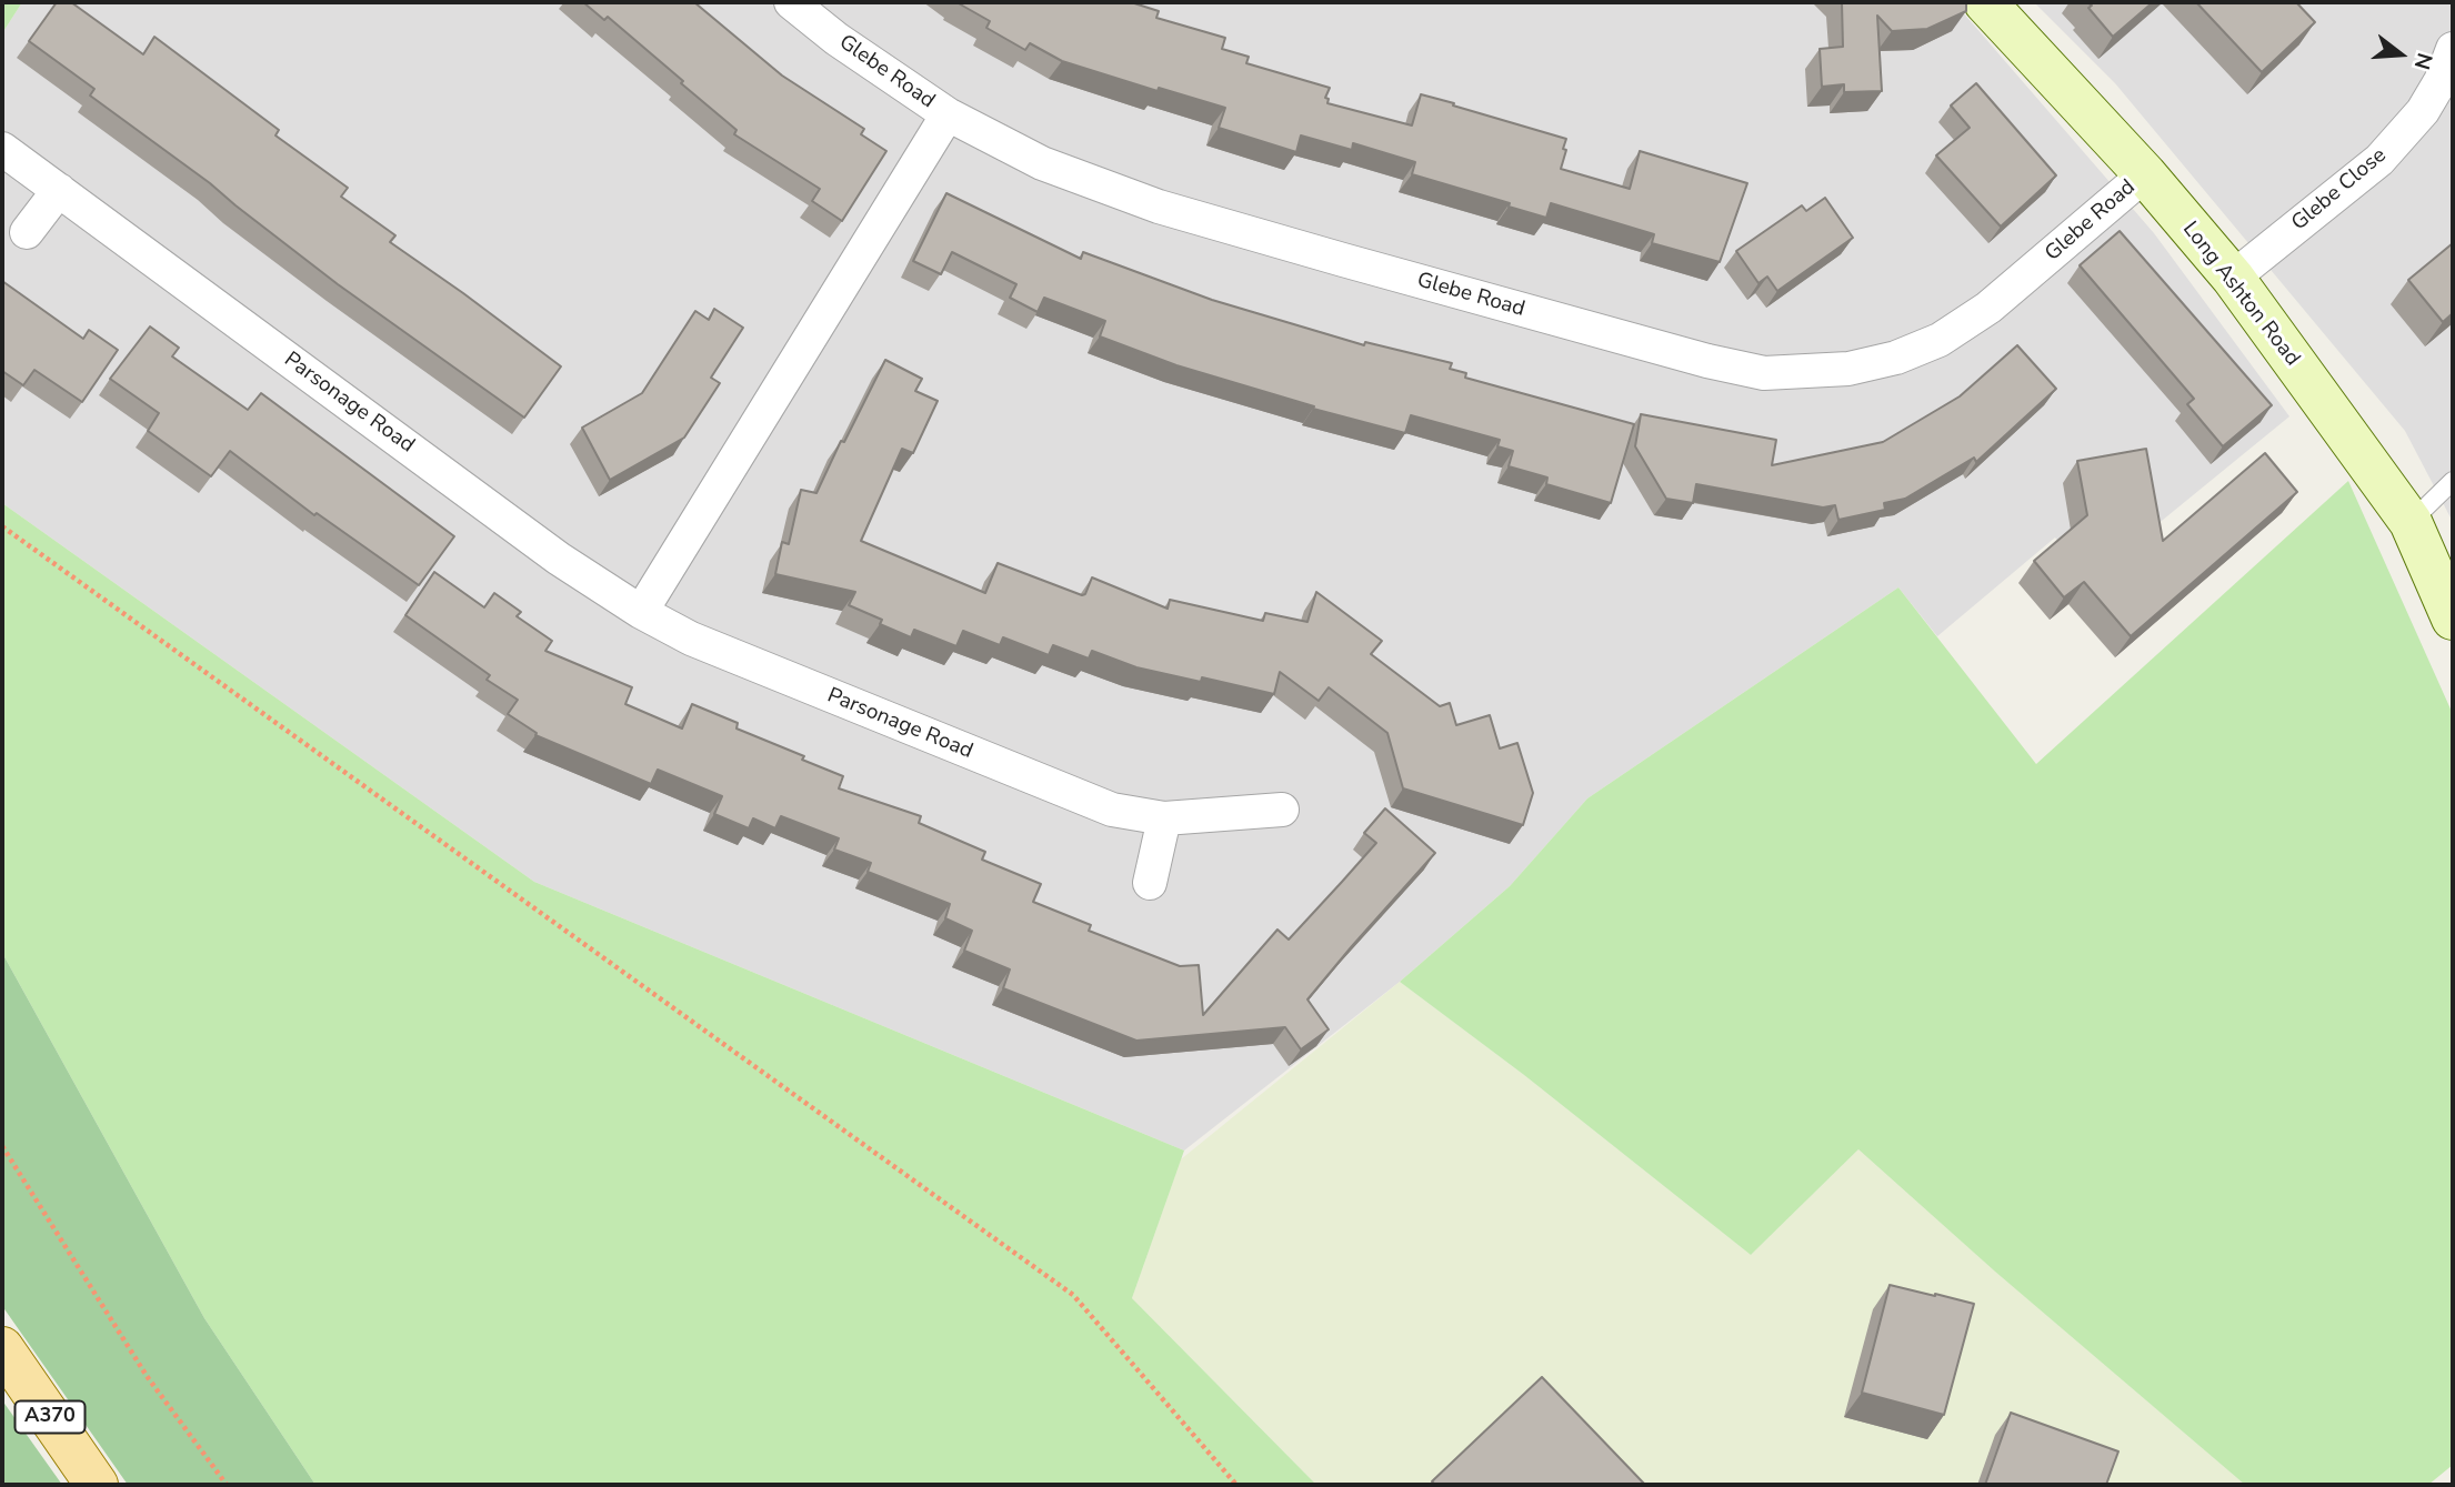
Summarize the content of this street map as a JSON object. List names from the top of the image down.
{
  "streets": {
    "main road": ["A370"],
    "street": [
      "Glebe Road",
      "Glebe Close",
      "Long Ashton Road",
      "Parsonage Road"
    ]
  },
  "crossings": [
    ["Glebe Road", "Long Ashton Road"],
    ["Glebe Close", "Long Ashton Road"]
  ],
  "north": "right"
}
